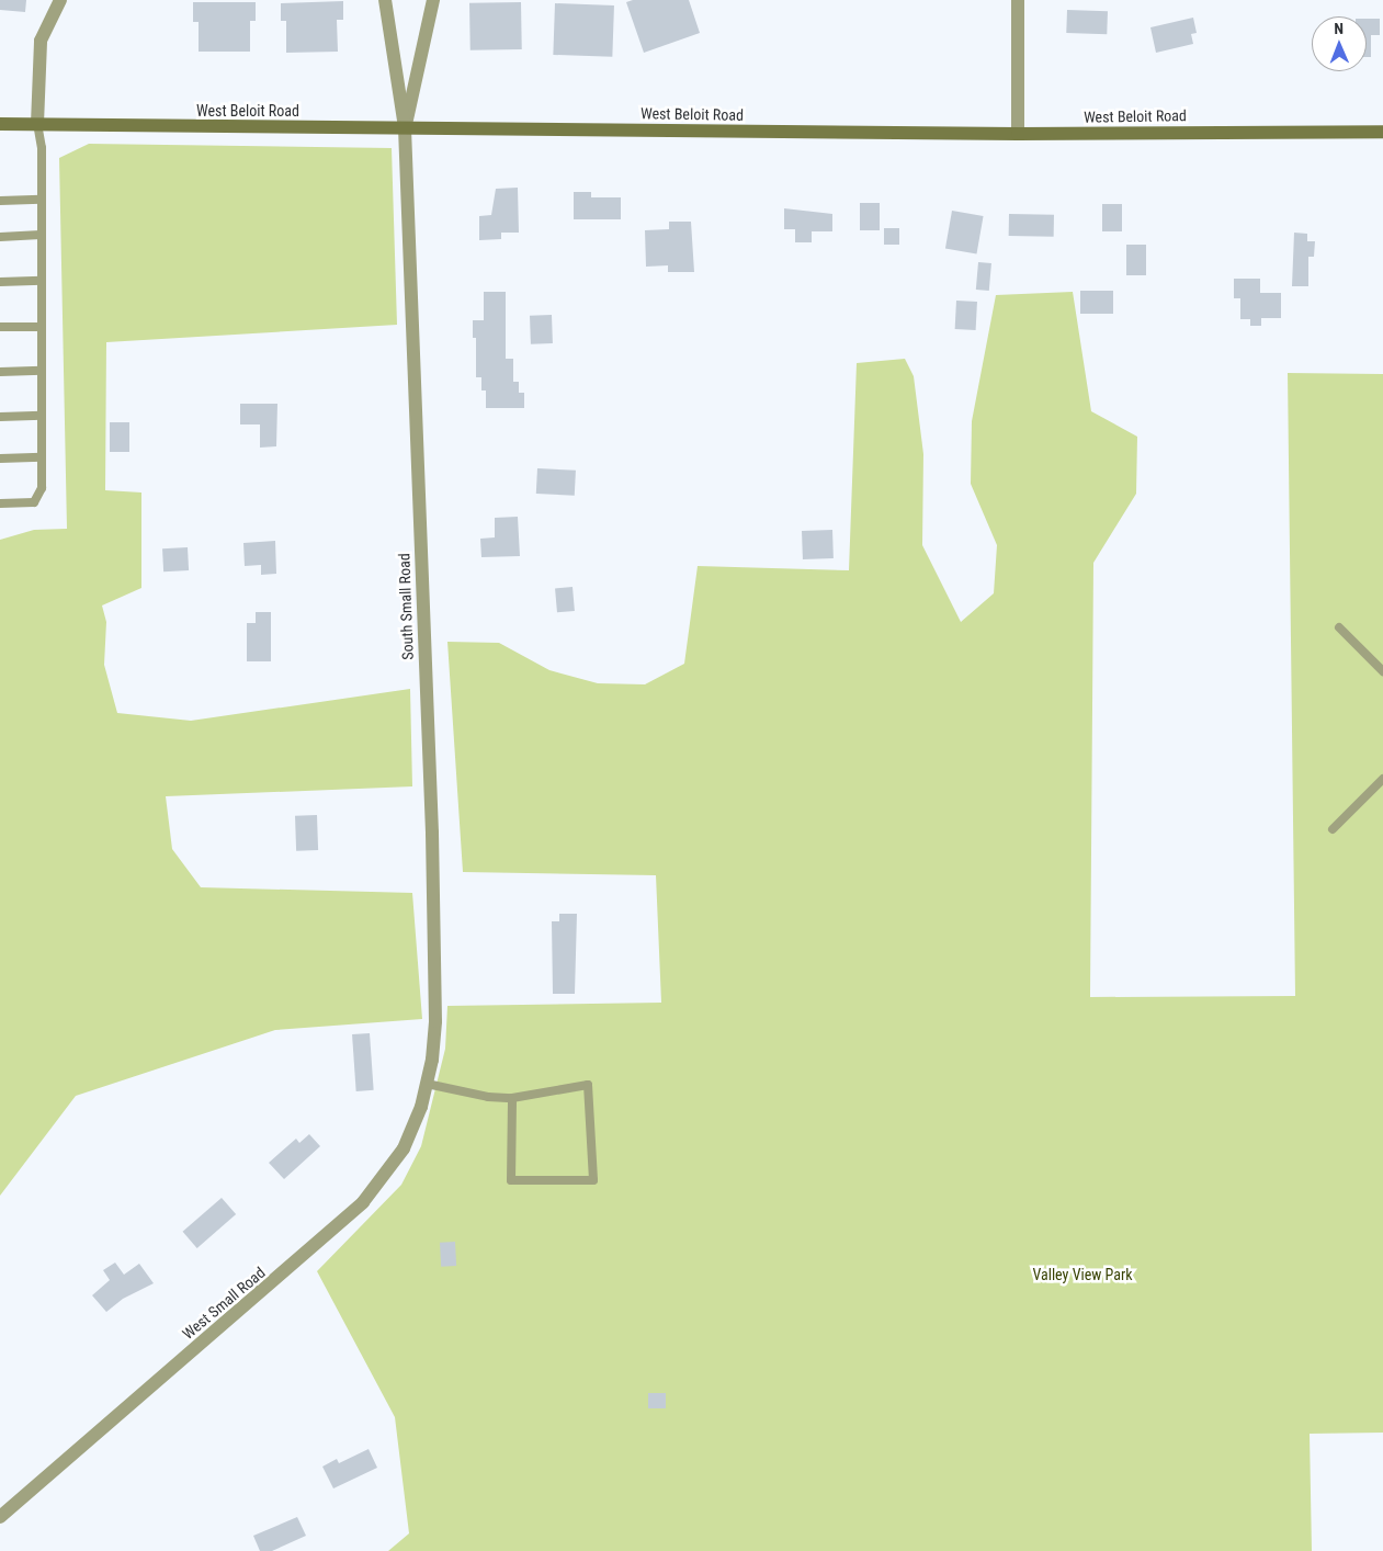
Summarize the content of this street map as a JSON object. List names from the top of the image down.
{
  "streets": {
    "main road": ["West Beloit Road"],
    "street": ["South Small Road", "West Small Road"]
  },
  "crossings": [
    ["West Beloit Road", "South Small Road"],
    ["South Small Road", "West Small Road"]
  ],
  "parks": ["Valley View Park"],
  "north": "top"
}
